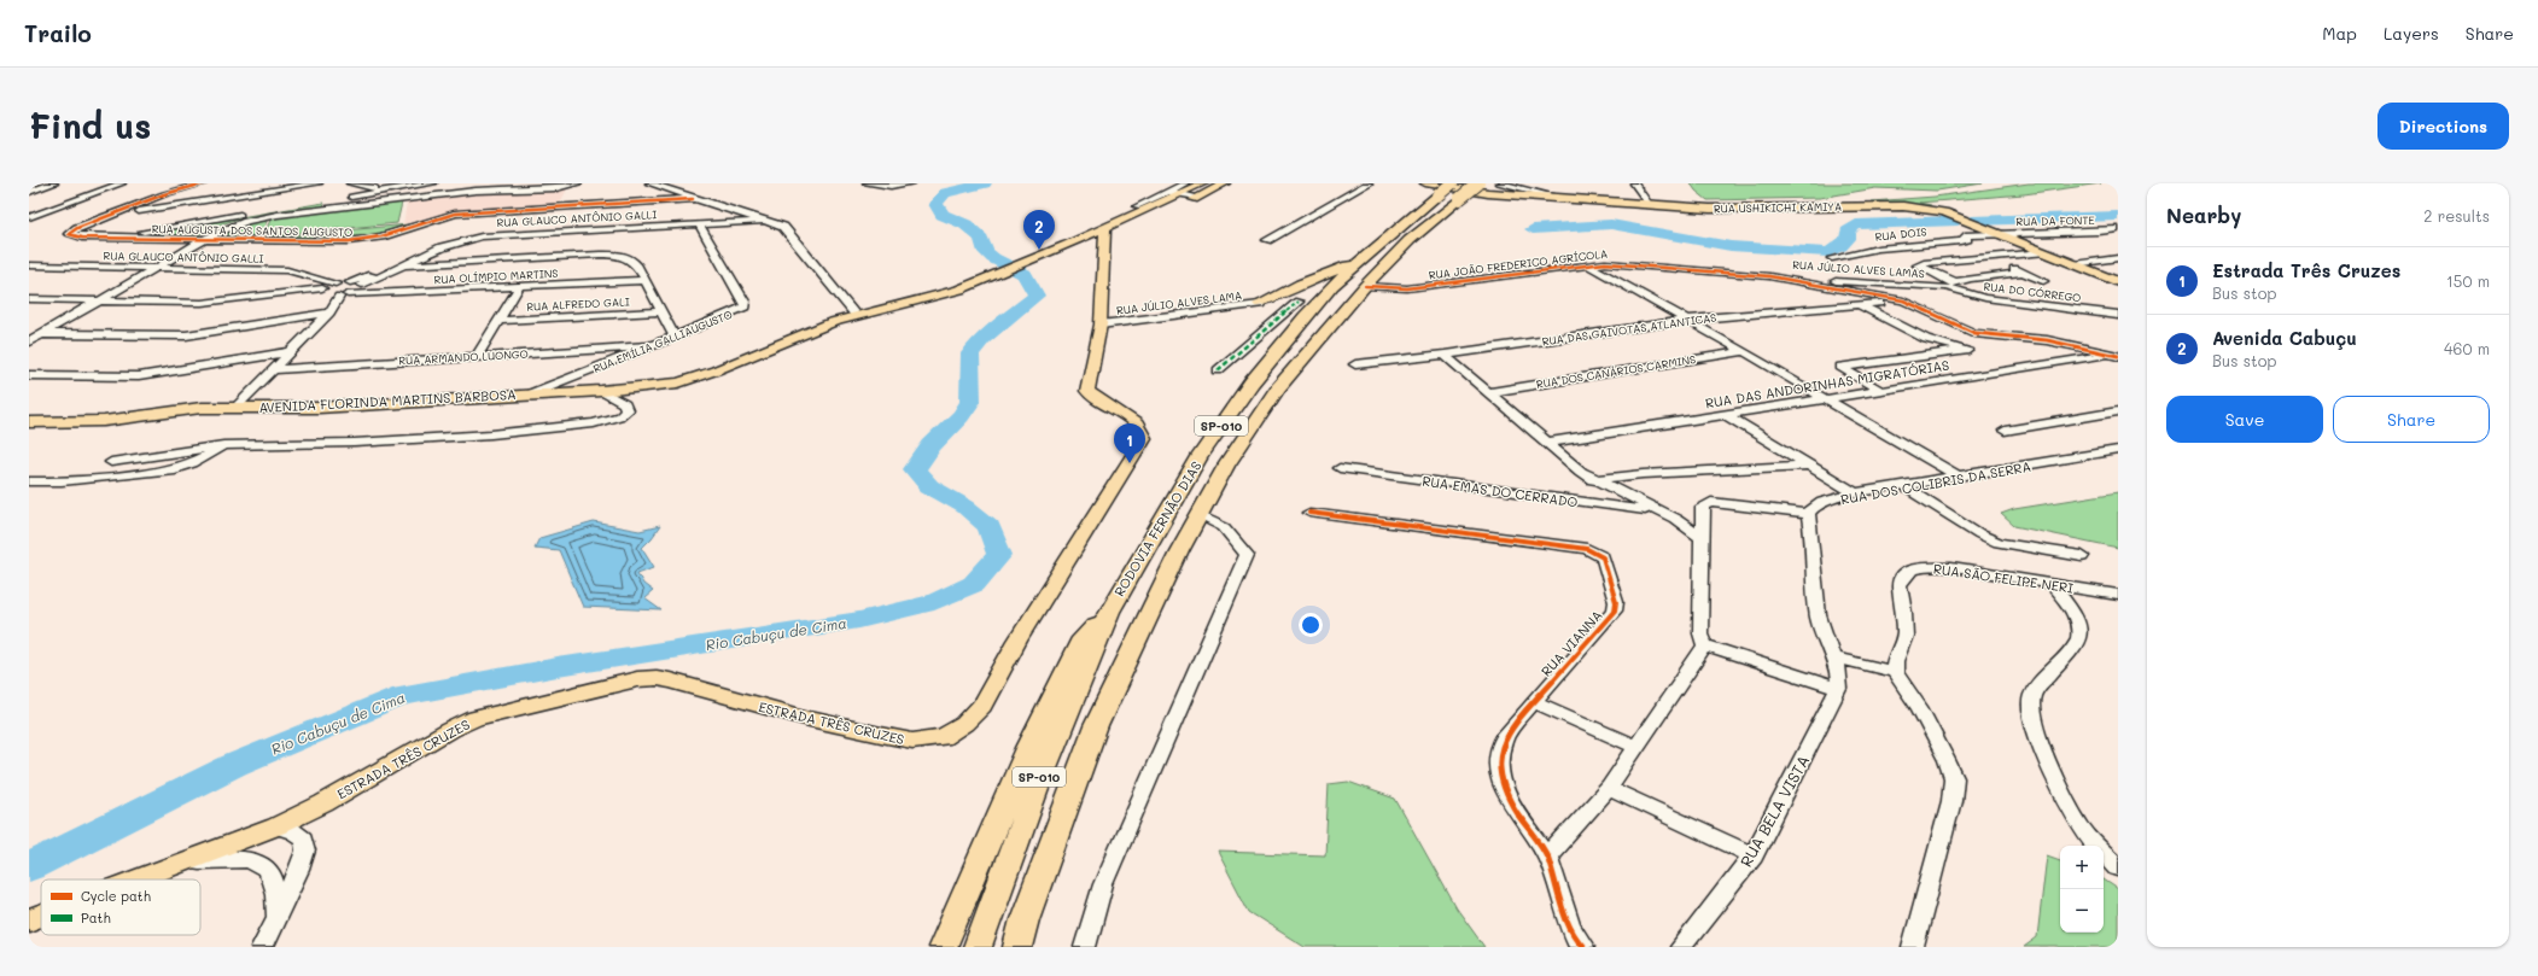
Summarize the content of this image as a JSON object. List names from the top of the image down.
{
  "streets": {
    "highway": ["SP-010", "RODOVIA FERNÃO DIAS"],
    "main road": ["RUA USHIKICHI KAMIYA", "AVENIDA FLORINDA MARTINS BARBOSA", "ESTRADA TRÊS CRUZES"],
    "street": [
      "RUA GLAUCO ANTÔNIO GALLI",
      "RUA DA FONTE",
      "RUA AUGUSTA DOS SANTOS AUGUSTO",
      "RUA DOIS",
      "RUA JOÃO FREDERICO AGRÍCOLA",
      "RUA JÚLIO ALVES LAMAS",
      "RUA OLÍMPIO MARTINS",
      "RUA DO CÓRREGO",
      "RUA JÚLIO ALVES LAMA",
      "RUA ALFREDO GALI",
      "RUA DAS GAIVOTAS ATLANTICAS",
      "RUA EMÍLIA GALLIAUGUSTO",
      "RUA ARMANDO LUONGO",
      "RUA DOS CANÁRIOS CARMINS",
      "RUA DAS ANDORINHAS MIGRATÓRIAS",
      "RUA DOS COLIBRIS DA SERRA",
      "RUA EMAS DO CERRADO",
      "RUA SÃO FELIPE NERI",
      "RUA VIANNA",
      "RUA BELA VISTA"
    ]
  },
  "crossings": [
    ["RUA USHIKICHI KAMIYA", "RUA DA FONTE"],
    ["RUA GLAUCO ANTÔNIO GALLI", "RUA OLÍMPIO MARTINS"],
    ["RUA GLAUCO ANTÔNIO GALLI", "RUA EMÍLIA GALLIAUGUSTO"],
    ["RUA DA FONTE", "RUA DOIS"],
    ["RUA JOÃO FREDERICO AGRÍCOLA", "RUA JÚLIO ALVES LAMAS"],
    ["RUA JOÃO FREDERICO AGRÍCOLA", "RUA DAS GAIVOTAS ATLANTICAS"],
    ["RUA JOÃO FREDERICO AGRÍCOLA", "RODOVIA FERNÃO DIAS"],
    ["RUA JÚLIO ALVES LAMAS", "RUA DO CÓRREGO"],
    ["RUA JÚLIO ALVES LAMA", "ESTRADA TRÊS CRUZES"],
    ["RUA EMÍLIA GALLIAUGUSTO", "RUA ARMANDO LUONGO"],
    ["RUA EMÍLIA GALLIAUGUSTO", "AVENIDA FLORINDA MARTINS BARBOSA"],
    ["AVENIDA FLORINDA MARTINS BARBOSA", "ESTRADA TRÊS CRUZES"]
  ],
  "water": ["Rio Cabuçu de Cima"],
  "legend": ["Cycle path", "Path"],
  "page": {
    "header": "Trailo",
    "nav": ["Map", "Layers", "Share"],
    "buttons": [
      "Directions",
      ["Save", "Share"]
    ],
    "title": "Find us",
    "heading": ["Nearby", "2 results"],
    "pins": ["2", "1"],
    "list": [
      {
        "mark": "1",
        "name": "Estrada Três Cruzes",
        "note": "Bus stop",
        "value": "150 m"
      },
      {
        "mark": "2",
        "name": "Avenida Cabuçu",
        "note": "Bus stop",
        "value": "460 m"
      }
    ],
    "map_buttons": ["+", "−"]
  }
}
